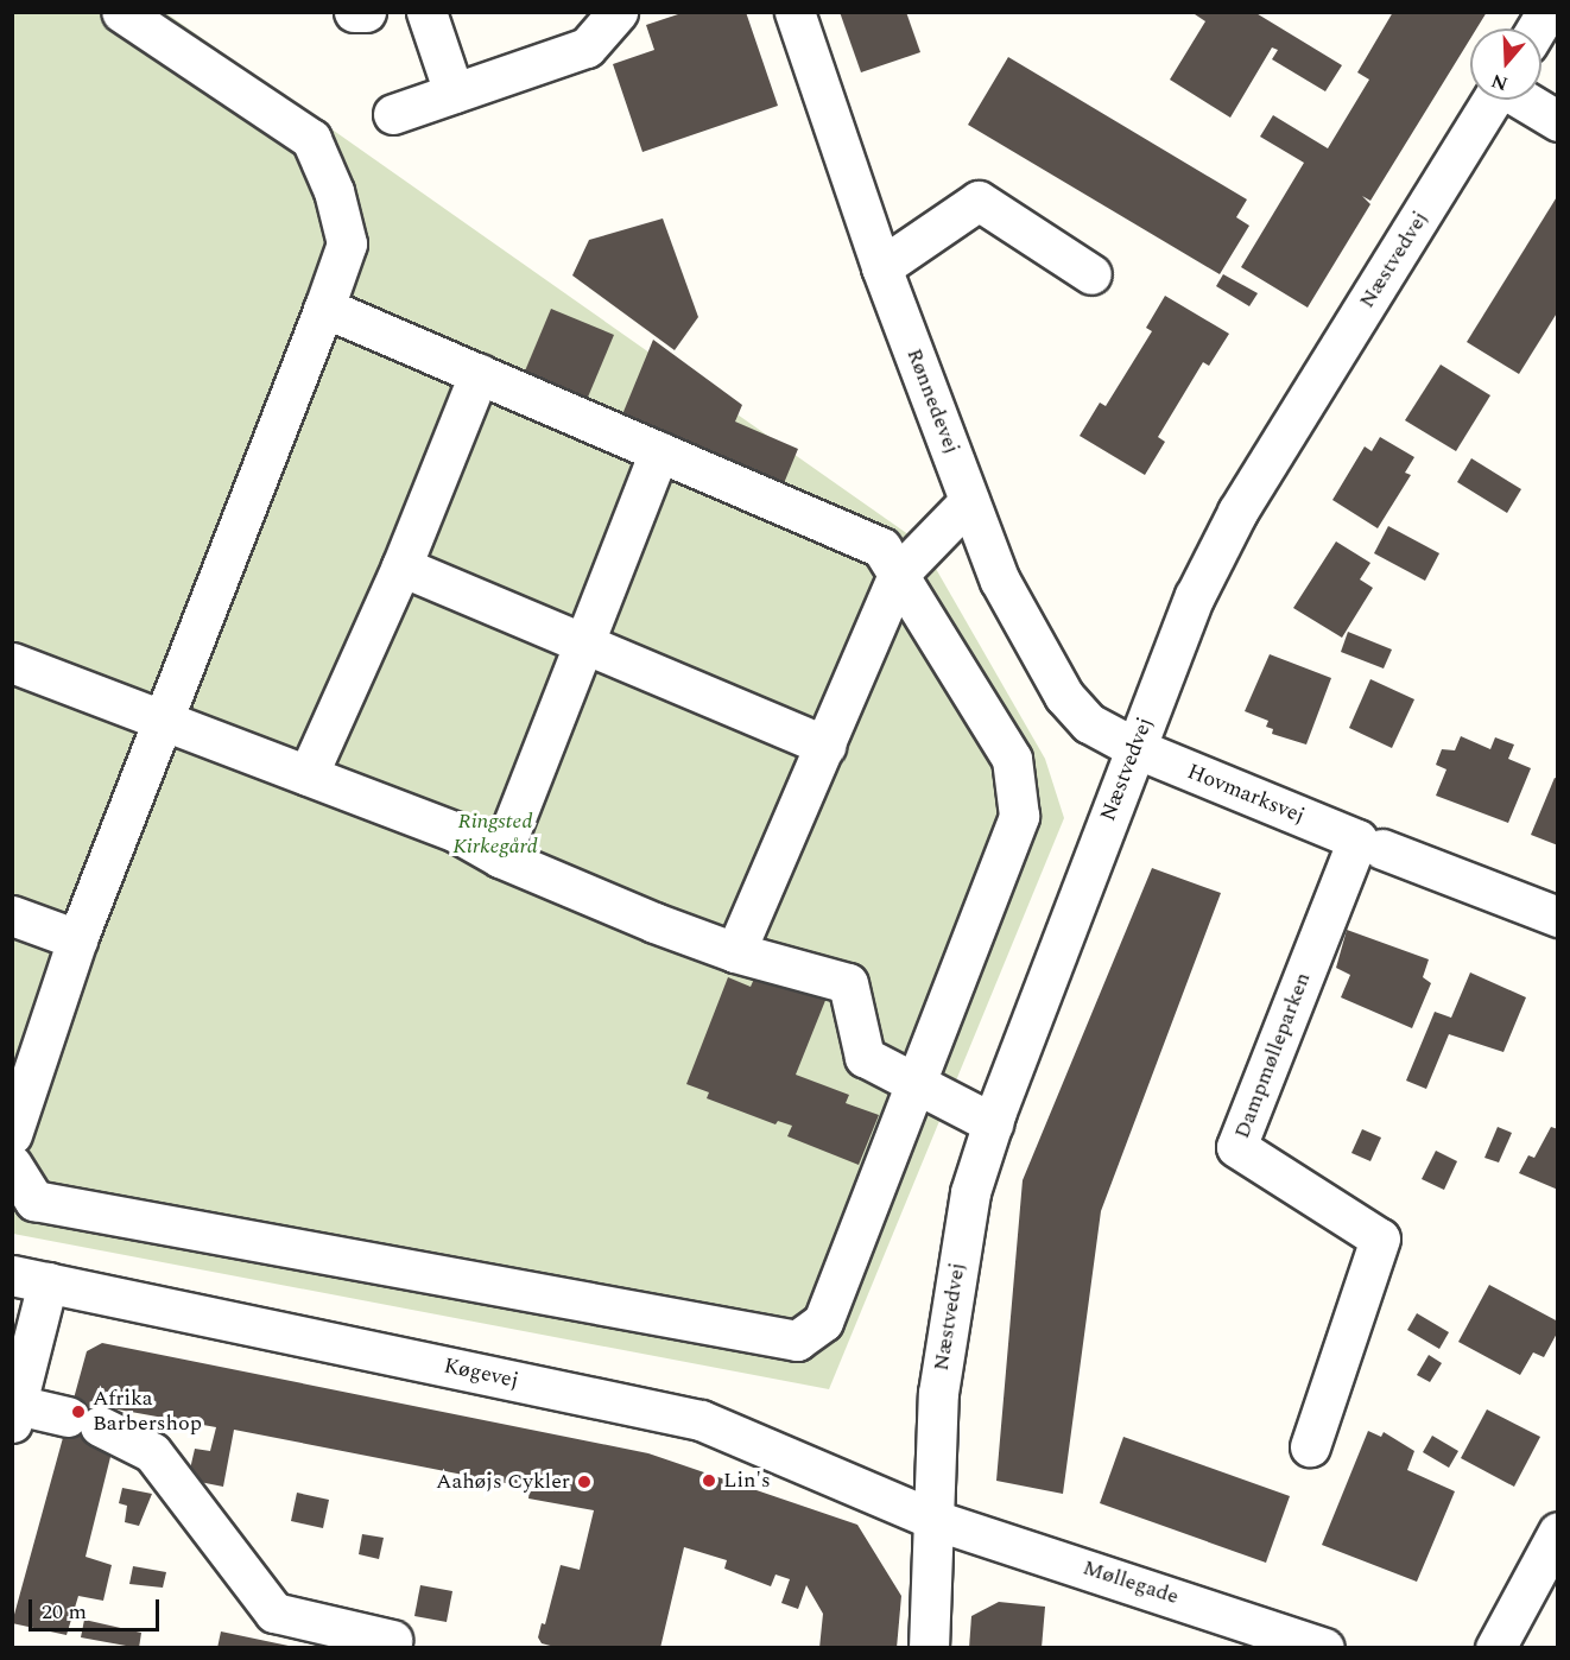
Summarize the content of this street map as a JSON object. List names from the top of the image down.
{
  "streets": {
    "street": [
      "Næstvedvej",
      "Rønnedevej",
      "Hovmarksvej",
      "Dampmølleparken",
      "Køgevej",
      "Møllegade"
    ]
  },
  "crossings": [
    ["Næstvedvej", "Rønnedevej"],
    ["Næstvedvej", "Hovmarksvej"],
    ["Næstvedvej", "Køgevej"],
    ["Næstvedvej", "Møllegade"],
    ["Rønnedevej", "Hovmarksvej"],
    ["Hovmarksvej", "Dampmølleparken"],
    ["Køgevej", "Møllegade"]
  ],
  "parks": ["Ringsted Kirkegård"],
  "places": ["Afrika Barbershop", "Lin's", "Aahøjs Cykler"],
  "scale_bar": "20 m",
  "north": "bottom"
}
